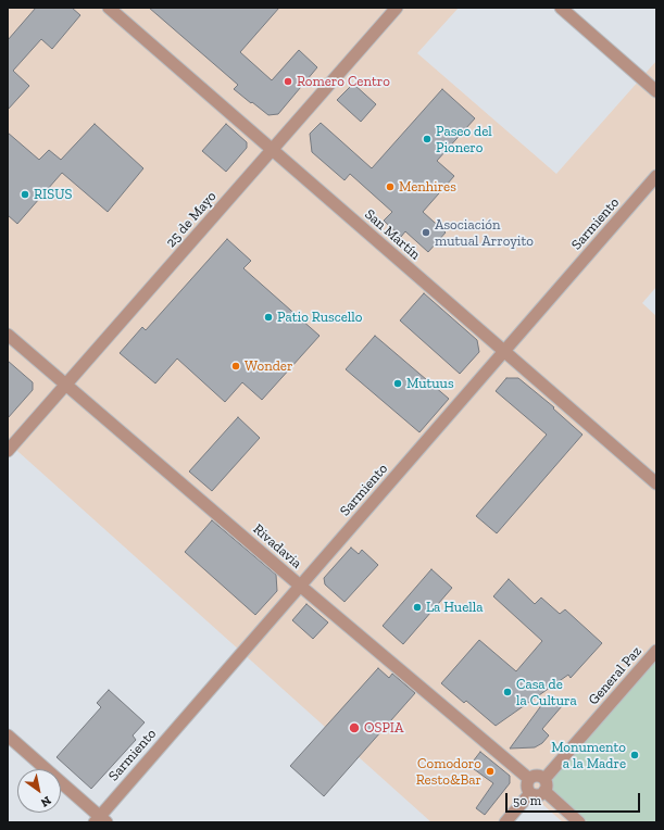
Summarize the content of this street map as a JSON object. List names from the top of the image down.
{
  "streets": {
    "street": [
      "25 de Mayo",
      "Sarmiento",
      "San Martín",
      "Rivadavia",
      "General Paz"
    ]
  },
  "crossings": [
    ["25 de Mayo", "San Martín"],
    ["25 de Mayo", "Rivadavia"],
    ["Sarmiento", "San Martín"],
    ["Sarmiento", "Rivadavia"],
    ["Rivadavia", "General Paz"]
  ],
  "places": [
    "Romero Centro",
    "Paseo del Pionero",
    "Menhires",
    "RISUS",
    "Asociación mutual Arroyito",
    "Patio Ruscello",
    "Wonder",
    "Mutuus",
    "La Huella",
    "Casa de la Cultura",
    "OSPIA",
    "Monumento a la Madre",
    "Comodoro Resto&Bar"
  ],
  "scale_bar": "50 m",
  "north": "bottom right"
}
